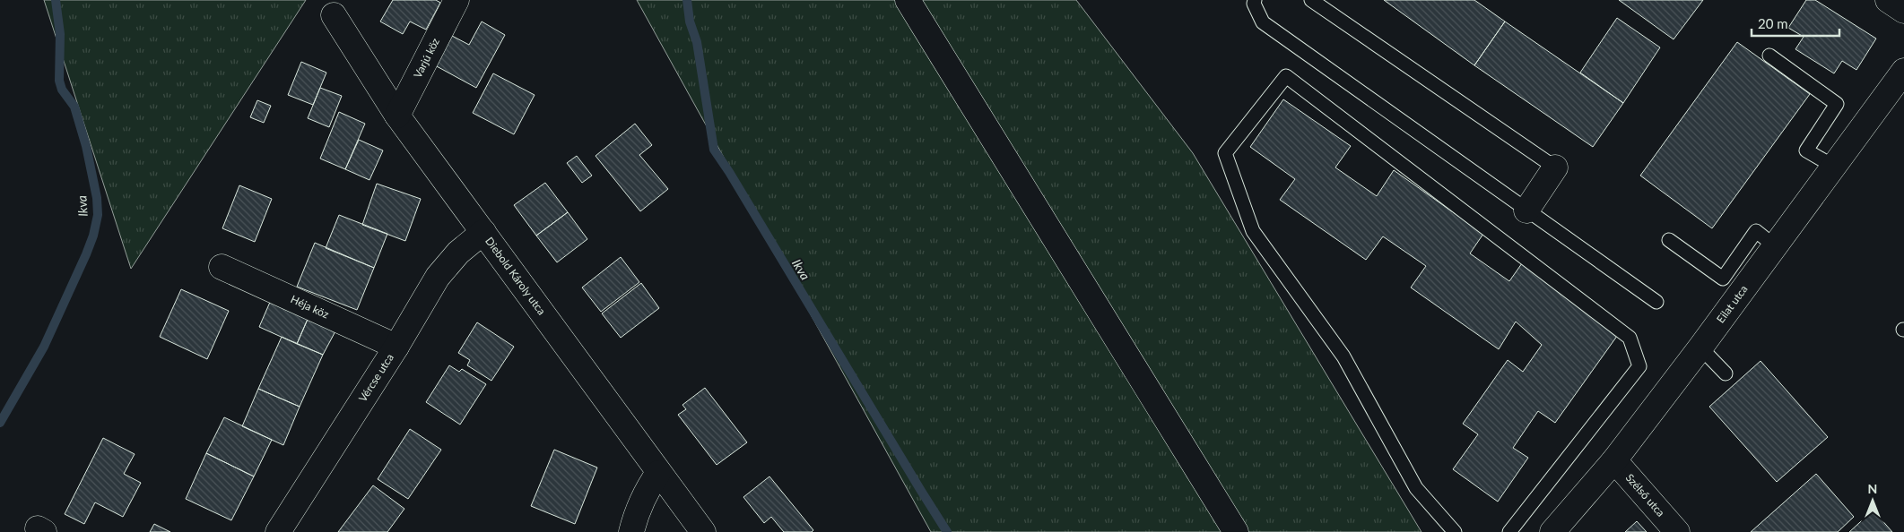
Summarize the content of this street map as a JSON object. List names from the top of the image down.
{
  "streets": {
    "street": [
      "Varjú köz",
      "Diebold Károly utca",
      "Eilat utca",
      "Héja köz",
      "Vércse utca",
      "Szélső utca"
    ]
  },
  "crossings": [
    ["Varjú köz", "Diebold Károly utca"],
    ["Diebold Károly utca", "Vércse utca"],
    ["Eilat utca", "Szélső utca"],
    ["Héja köz", "Vércse utca"]
  ],
  "water": ["Ikva"],
  "scale_bar": "20 m",
  "north": "top"
}
